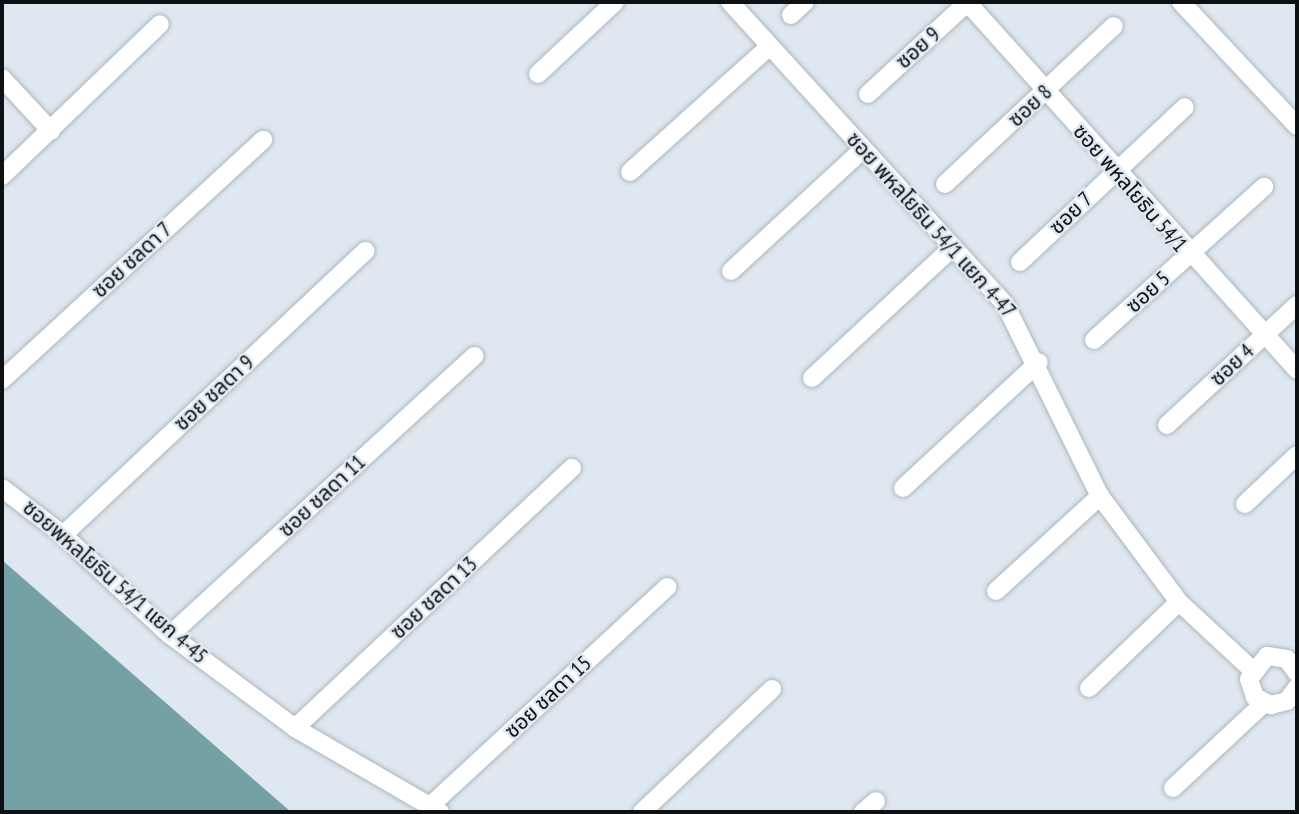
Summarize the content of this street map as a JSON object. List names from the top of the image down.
{
  "streets": {
    "street": [
      "ซอย 9",
      "ซอย 8",
      "ซอย พหลโยธิน 54/1",
      "ซอย 7",
      "ซอย พหลโยธิน 54/1 แยก 4-47",
      "ซอย ชลดา 7",
      "ซอย 5",
      "ซอย 4",
      "ซอย ชลดา 9",
      "ซอย ชลดา 11",
      "ซอยพหลโยธิน 54/1 แยก 4-45",
      "ซอย ชลดา 13",
      "ซอย ชลดา 15"
    ]
  },
  "crossings": [
    ["ซอย 9", "ซอย พหลโยธิน 54/1"],
    ["ซอย 8", "ซอย พหลโยธิน 54/1"],
    ["ซอย พหลโยธิน 54/1", "ซอย 7"],
    ["ซอย พหลโยธิน 54/1", "ซอย 5"],
    ["ซอย พหลโยธิน 54/1", "ซอย 4"],
    ["ซอย ชลดา 9", "ซอยพหลโยธิน 54/1 แยก 4-45"],
    ["ซอย ชลดา 11", "ซอยพหลโยธิน 54/1 แยก 4-45"],
    ["ซอยพหลโยธิน 54/1 แยก 4-45", "ซอย ชลดา 13"],
    ["ซอยพหลโยธิน 54/1 แยก 4-45", "ซอย ชลดา 15"]
  ]
}
